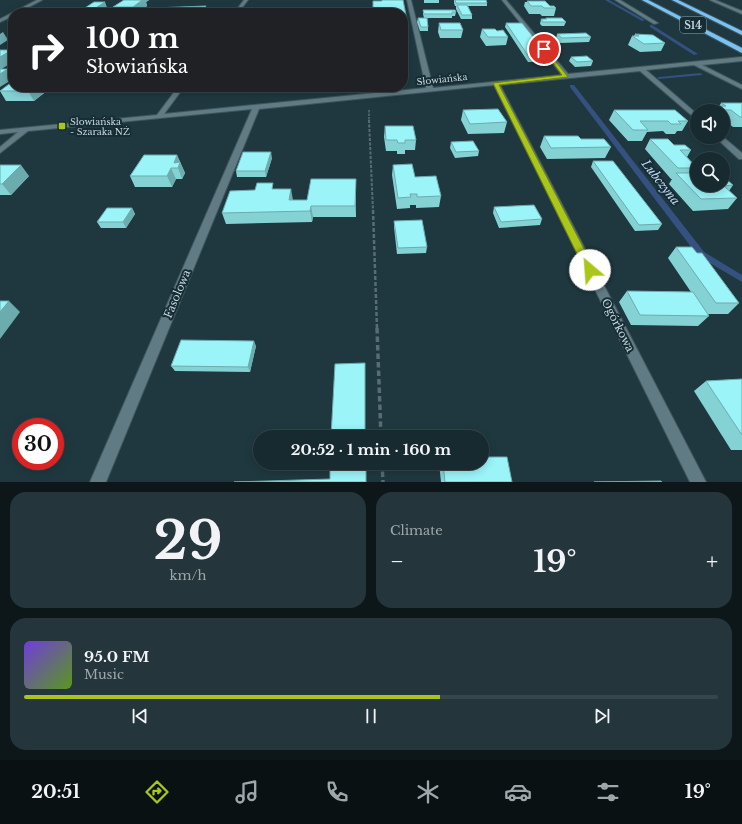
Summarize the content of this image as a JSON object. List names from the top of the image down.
{
  "streets": {
    "highway": ["S14"],
    "street": ["Słowiańska", "Fasolowa", "Ogórkowa"]
  },
  "crossings": [
    ["Słowiańska", "Fasolowa"],
    ["Słowiańska", "Ogórkowa"]
  ],
  "water": ["Lubczyna"],
  "places": {
    "transit": ["Słowiańska - Szaraka NŻ"]
  },
  "page": {
    "turn": ["100 m", "Słowiańska"],
    "limit": "30",
    "trip": "20:52 · 1 min · 160 m",
    "tile": [
      ["29", "km/h"],
      "Climate"
    ],
    "heat": ["−", "19°", "+"],
    "song": ["95.0 FM", "Music"],
    "tabs": ["20:51", "19°"]
  }
}
